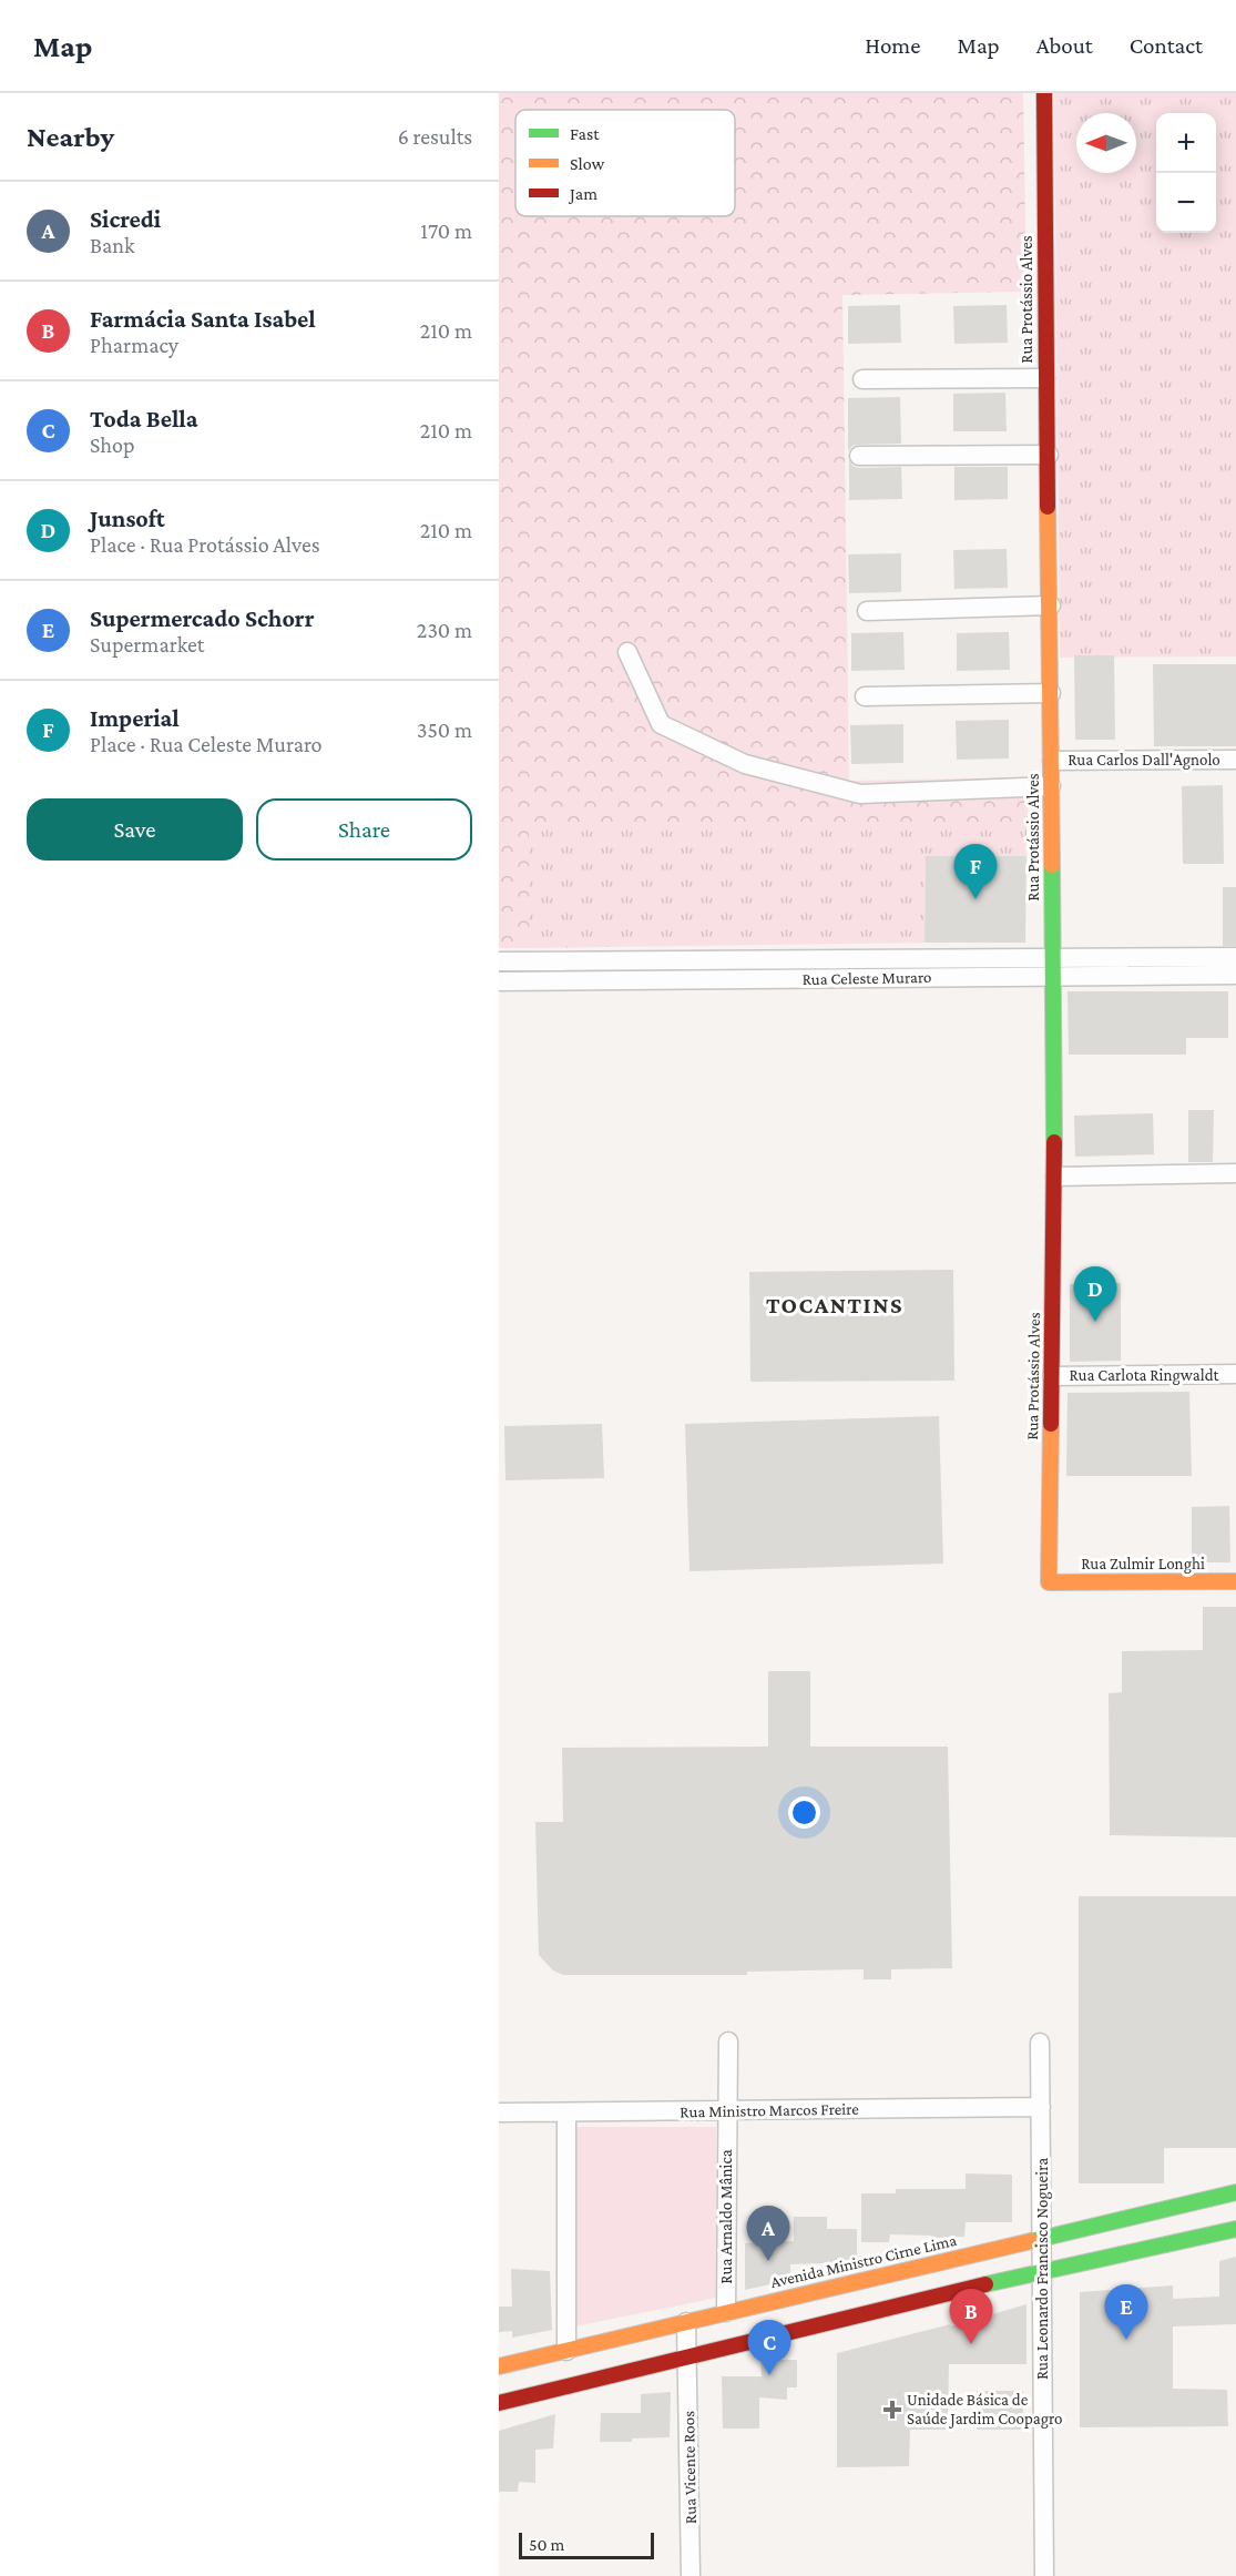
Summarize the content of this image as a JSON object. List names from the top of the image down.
{
  "streets": {
    "street": [
      "Rua Protássio Alves",
      "Rua Carlos Dall'Agnolo",
      "Rua Celeste Muraro",
      "Rua Carlota Ringwaldt",
      "Rua Zulmir Longhi",
      "Rua Ministro Marcos Freire",
      "Rua Arnaldo Mânica",
      "Avenida Ministro Cirne Lima",
      "Rua Leonardo Francisco Nogueira",
      "Rua Vicente Roos"
    ]
  },
  "crossings": [
    ["Rua Protássio Alves", "Rua Carlos Dall'Agnolo"],
    ["Rua Protássio Alves", "Rua Celeste Muraro"],
    ["Rua Protássio Alves", "Rua Carlota Ringwaldt"],
    ["Rua Protássio Alves", "Rua Zulmir Longhi"],
    ["Rua Ministro Marcos Freire", "Rua Arnaldo Mânica"],
    ["Rua Ministro Marcos Freire", "Rua Leonardo Francisco Nogueira"],
    ["Rua Arnaldo Mânica", "Avenida Ministro Cirne Lima"],
    ["Avenida Ministro Cirne Lima", "Rua Leonardo Francisco Nogueira"],
    ["Avenida Ministro Cirne Lima", "Rua Vicente Roos"]
  ],
  "districts": ["TOCANTINS"],
  "places": {
    "health": ["Unidade Básica de Saúde Jardim Coopagro"]
  },
  "legend": ["Fast", "Slow", "Jam"],
  "scale_bar": "50 m",
  "north": "left",
  "page": {
    "header": "Map",
    "nav": [
      "Home",
      "Map",
      "About",
      "Contact"
    ],
    "heading": ["Nearby", "6 results"],
    "map_buttons": ["+", "−"],
    "list": [
      {
        "mark": "A",
        "name": "Sicredi",
        "note": "Bank",
        "value": "170 m"
      },
      {
        "mark": "B",
        "name": "Farmácia Santa Isabel",
        "note": "Pharmacy",
        "value": "210 m"
      },
      {
        "mark": "C",
        "name": "Toda Bella",
        "note": "Shop",
        "value": "210 m"
      },
      {
        "mark": "D",
        "name": "Junsoft",
        "note": "Place · Rua Protássio Alves",
        "value": "210 m"
      },
      {
        "mark": "E",
        "name": "Supermercado Schorr",
        "note": "Supermarket",
        "value": "230 m"
      },
      {
        "mark": "F",
        "name": "Imperial",
        "note": "Place · Rua Celeste Muraro",
        "value": "350 m"
      }
    ],
    "buttons": ["Save", "Share"],
    "pins": [
      "F",
      "D",
      "A",
      "E",
      "B",
      "C"
    ],
    "scale": "50 m"
  }
}
